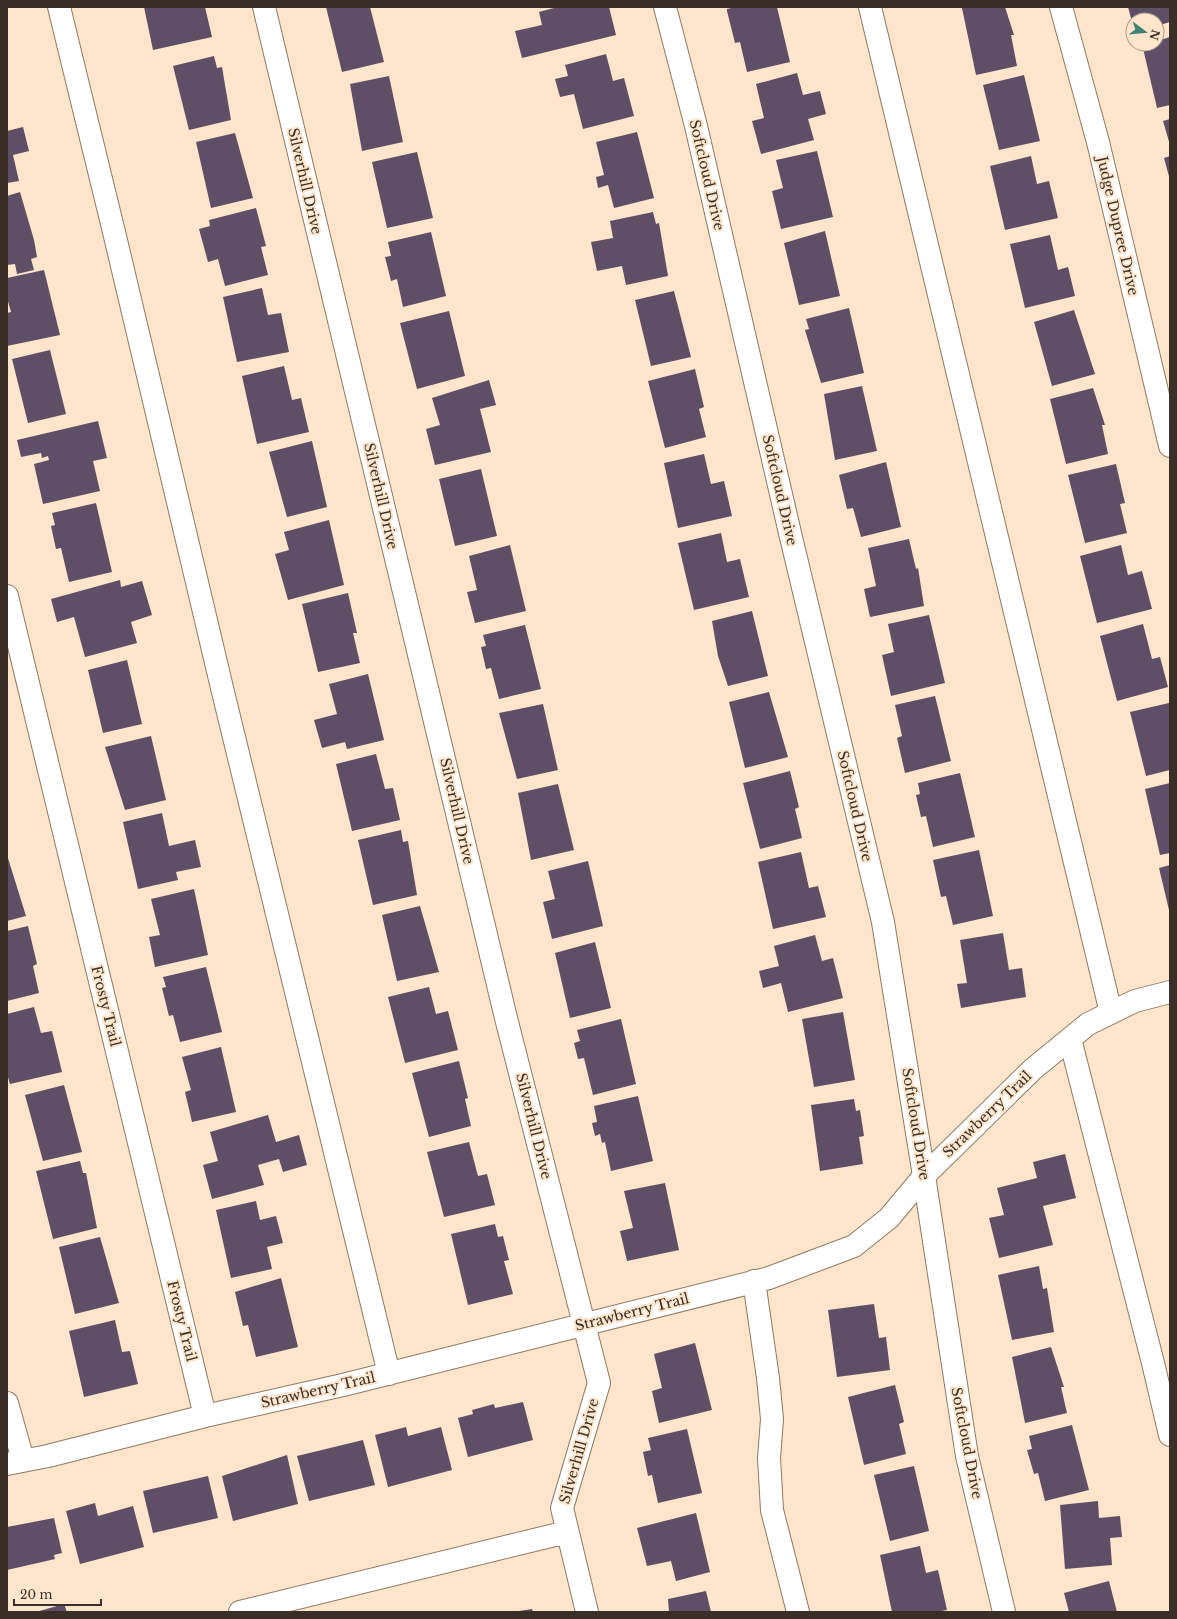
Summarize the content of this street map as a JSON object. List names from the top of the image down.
{
  "streets": {
    "street": [
      "Softcloud Drive",
      "Silverhill Drive",
      "Judge Dupree Drive",
      "Frosty Trail",
      "Strawberry Trail"
    ]
  },
  "crossings": [
    ["Softcloud Drive", "Strawberry Trail"],
    ["Silverhill Drive", "Strawberry Trail"],
    ["Frosty Trail", "Strawberry Trail"]
  ],
  "scale_bar": "20 m",
  "north": "right"
}
